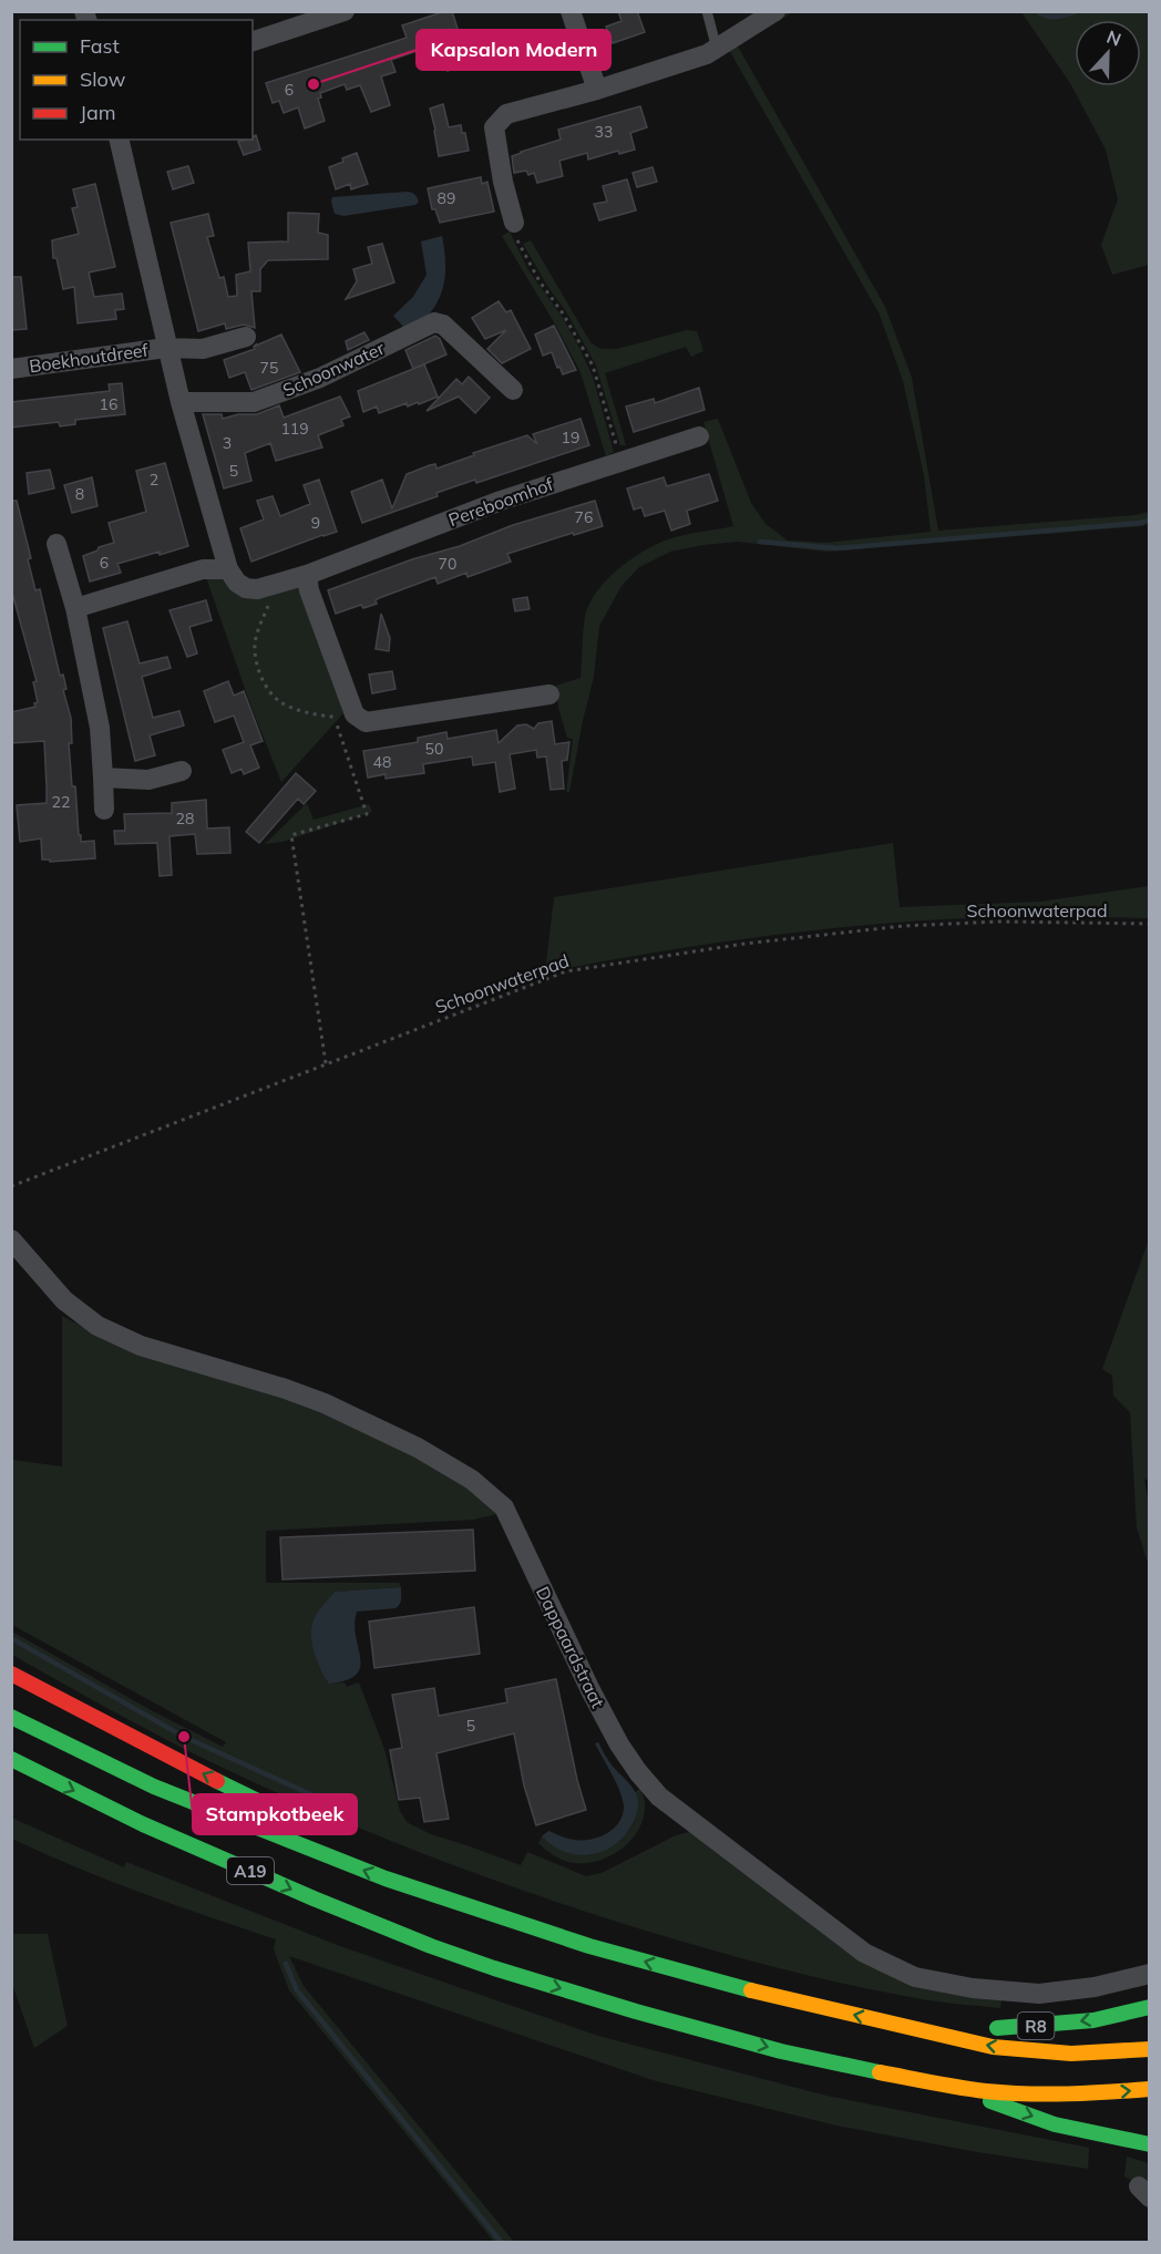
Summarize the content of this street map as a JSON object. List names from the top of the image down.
{
  "streets": {
    "highway": ["A19", "R8"],
    "street": [
      "Boekhoutdreef",
      "Schoonwater",
      "Pereboomhof",
      "Dappaardstraat"
    ],
    "path": ["Schoonwaterpad"]
  },
  "crossings": [
    ["A19", "R8"]
  ],
  "places": ["Kapsalon Modern", "Stampkotbeek"],
  "house_numbers": [
    "6",
    "33",
    "89",
    "75",
    "16",
    "119",
    "19",
    "3",
    "5",
    "2",
    "8",
    "76",
    "9",
    "6",
    "70",
    "50",
    "48",
    "22",
    "28",
    "5"
  ],
  "legend": ["Fast", "Slow", "Jam"],
  "north": "top"
}
